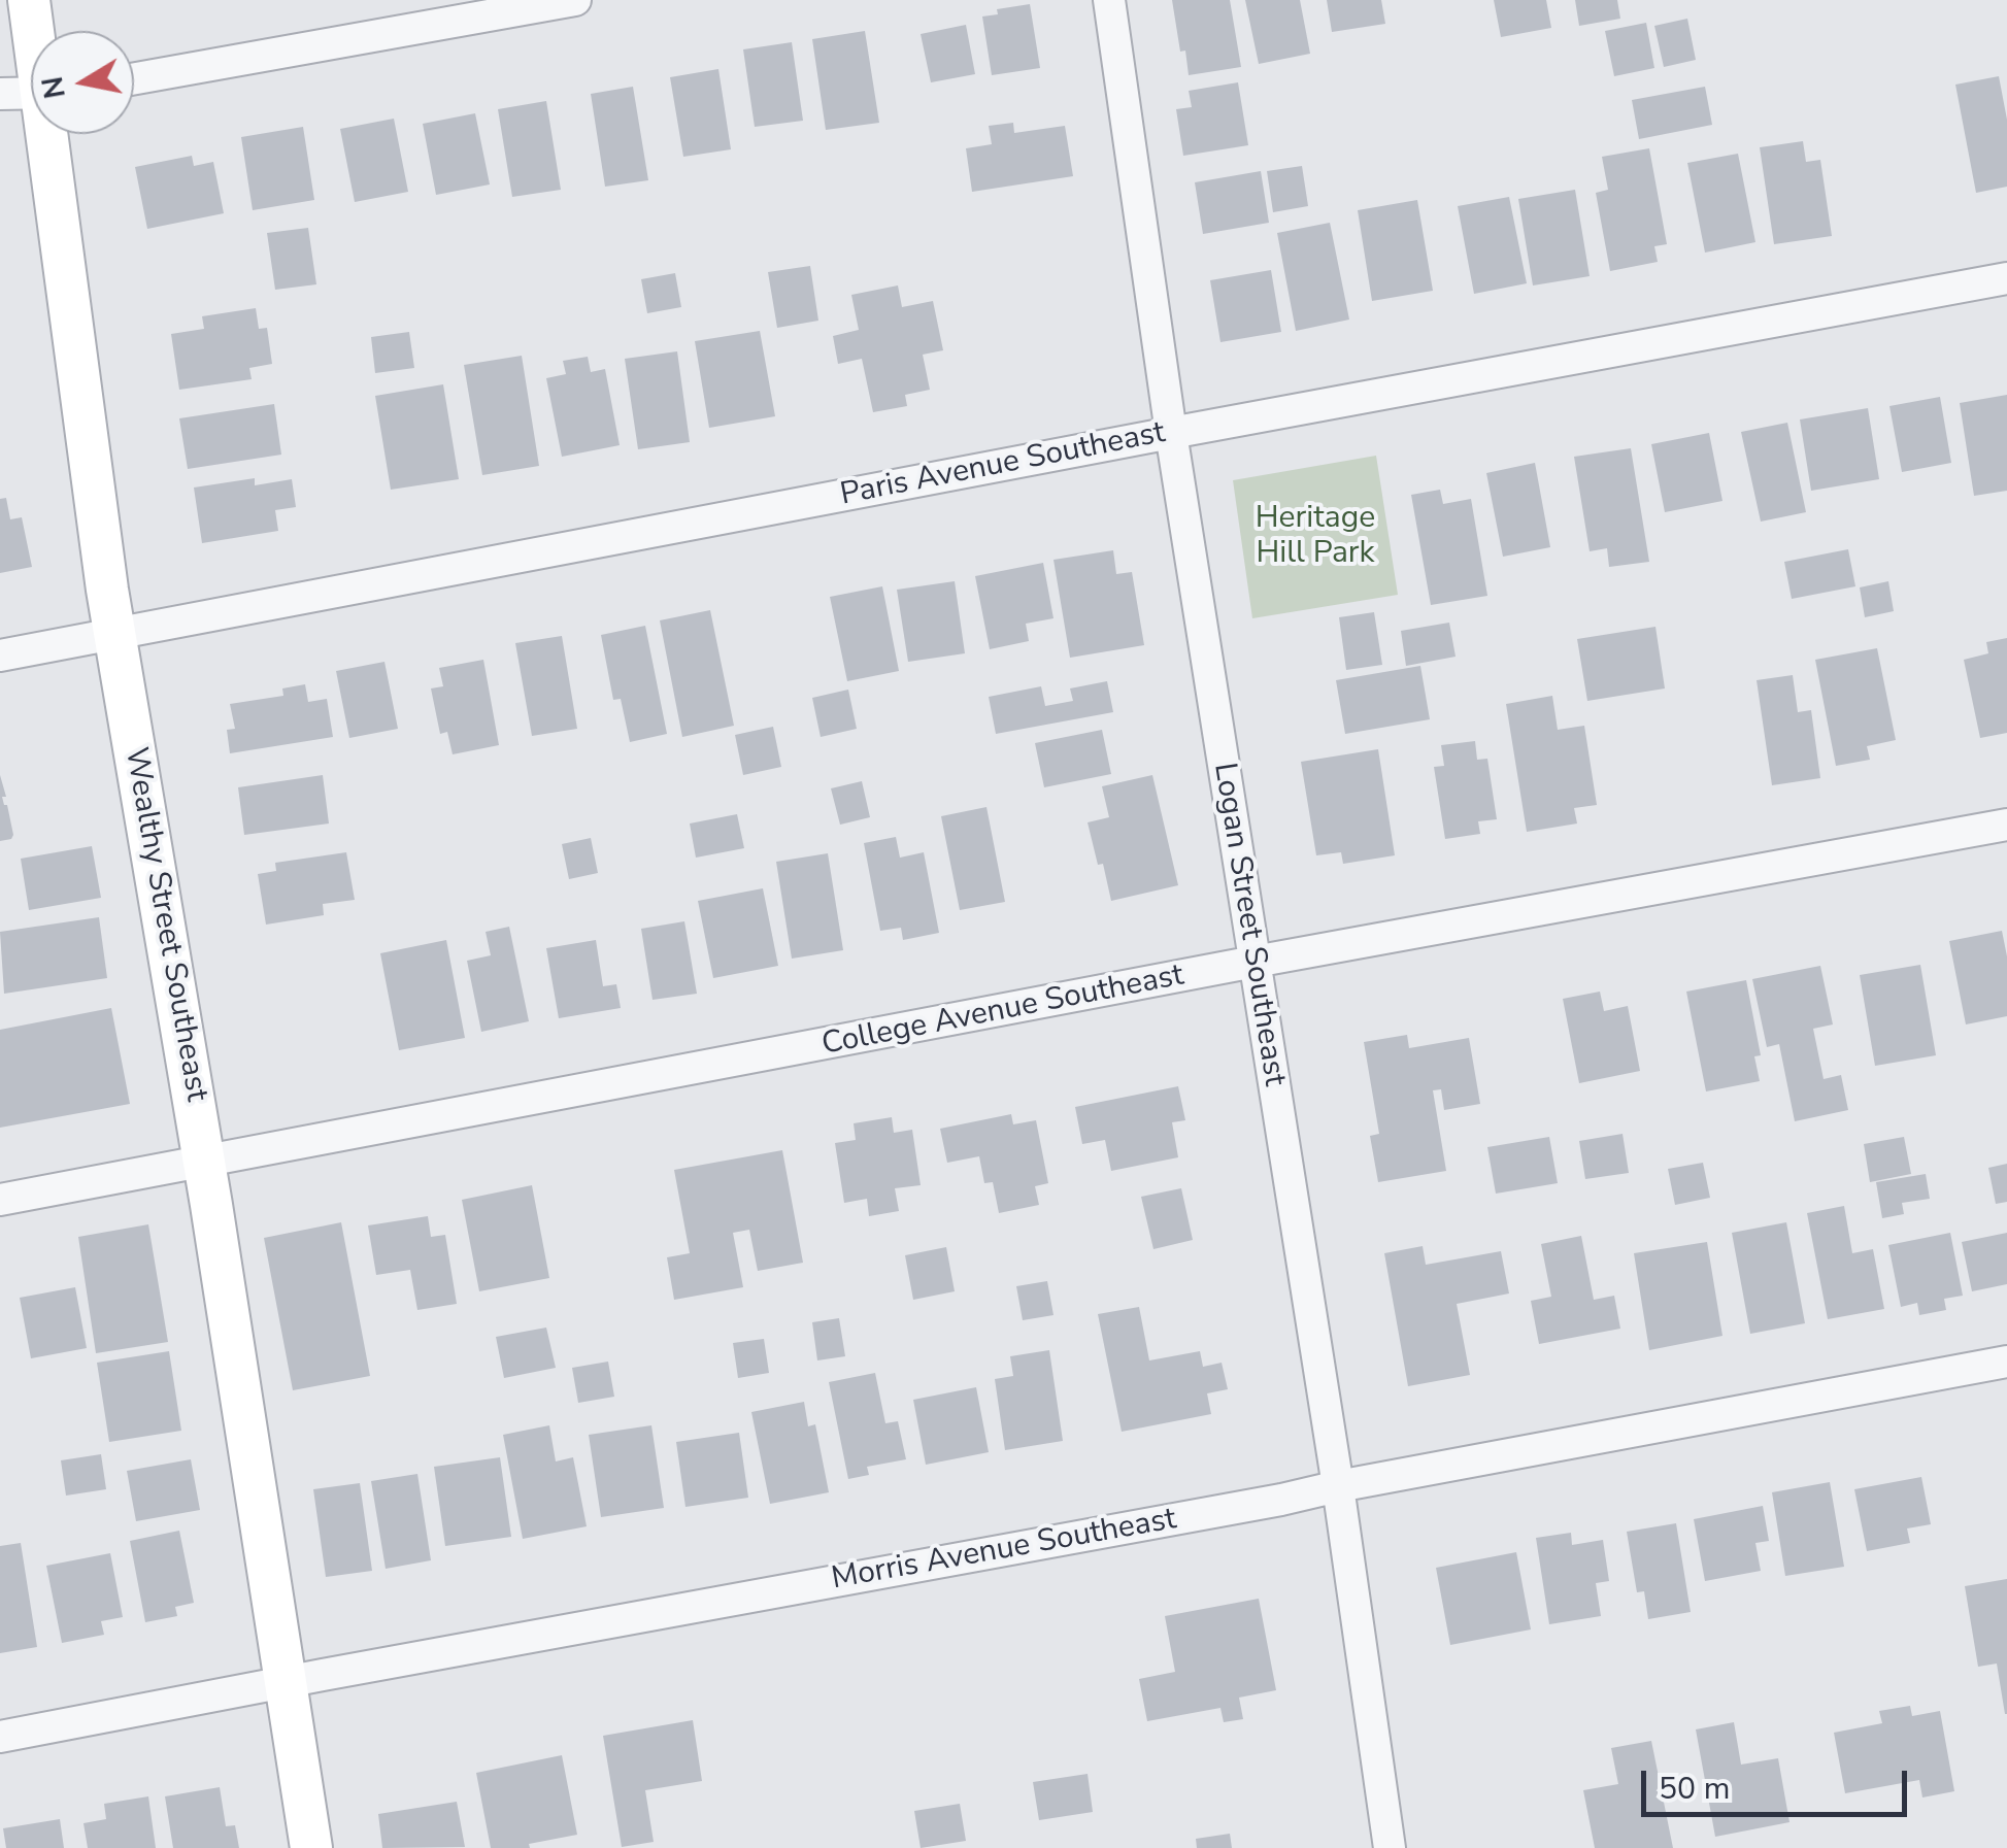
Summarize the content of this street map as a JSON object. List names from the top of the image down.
{
  "streets": {
    "main road": ["Wealthy Street Southeast"],
    "street": [
      "Paris Avenue Southeast",
      "Logan Street Southeast",
      "College Avenue Southeast",
      "Morris Avenue Southeast"
    ]
  },
  "crossings": [
    ["Paris Avenue Southeast", "Wealthy Street Southeast"],
    ["Paris Avenue Southeast", "Logan Street Southeast"],
    ["Wealthy Street Southeast", "College Avenue Southeast"],
    ["Wealthy Street Southeast", "Morris Avenue Southeast"],
    ["Logan Street Southeast", "College Avenue Southeast"],
    ["Logan Street Southeast", "Morris Avenue Southeast"]
  ],
  "parks": ["Heritage Hill Park"],
  "scale_bar": "50 m",
  "north": "left"
}
